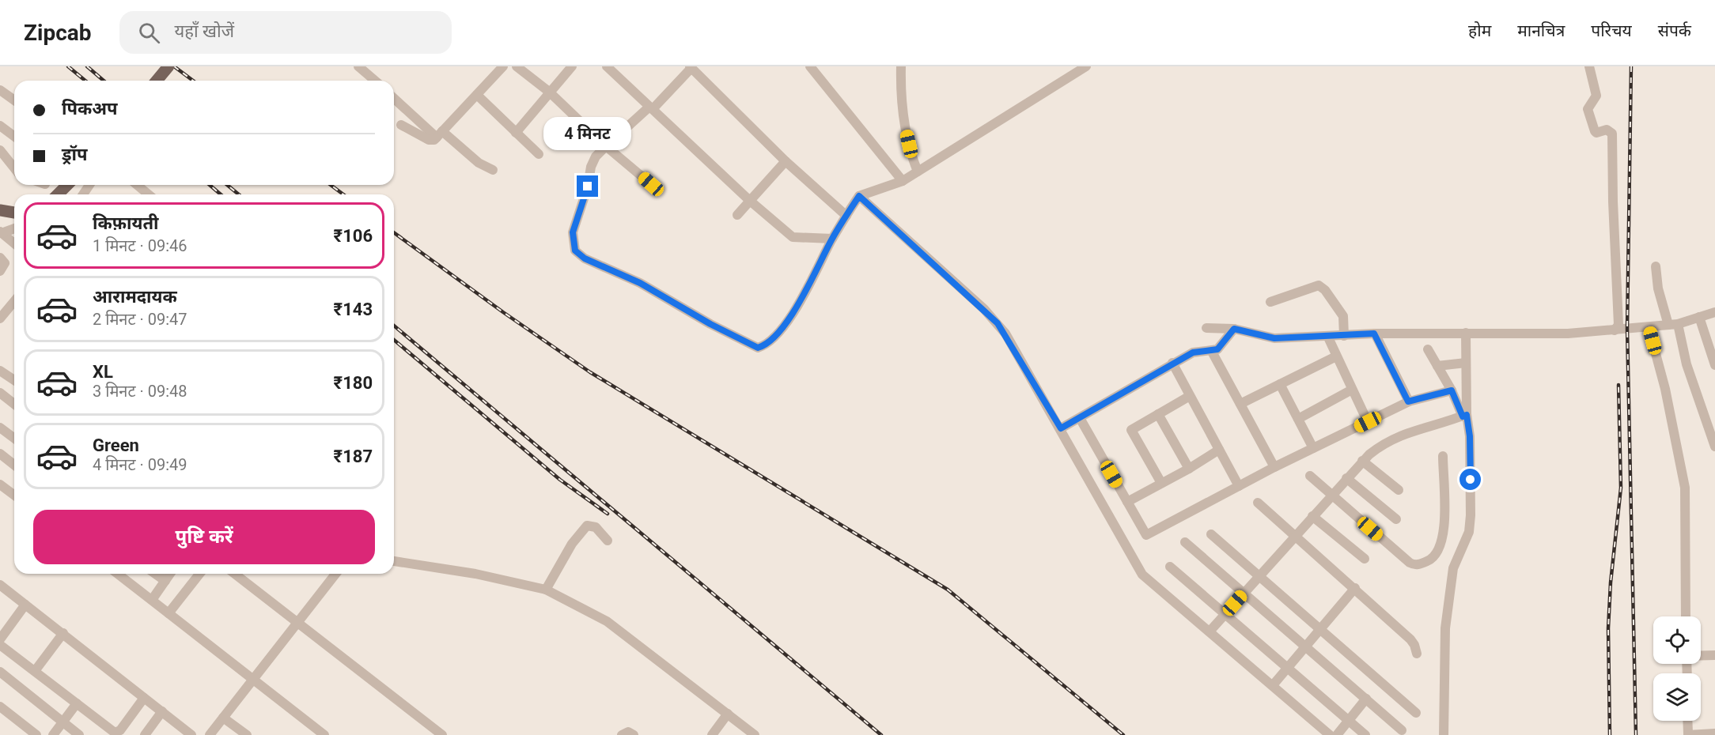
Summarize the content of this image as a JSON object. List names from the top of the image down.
{
  "page": {
    "header": "Zipcab",
    "search": "यहाँ खोजें",
    "nav": [
      "होम",
      "मानचित्र",
      "परिचय",
      "संपर्क"
    ],
    "banner": ["पिकअप", "ड्रॉप"],
    "bubble": "4 मिनट",
    "list": [
      {
        "name": "किफ़ायती",
        "note": "1 मिनट · 09:46",
        "value": "₹106"
      },
      {
        "name": "आरामदायक",
        "note": "2 मिनट · 09:47",
        "value": "₹143"
      },
      {
        "name": "XL",
        "note": "3 मिनट · 09:48",
        "value": "₹180"
      },
      {
        "name": "Green",
        "note": "4 मिनट · 09:49",
        "value": "₹187"
      }
    ],
    "buttons": "पुष्टि करें"
  }
}
